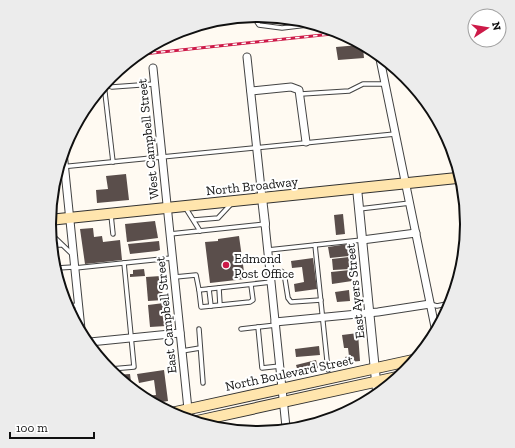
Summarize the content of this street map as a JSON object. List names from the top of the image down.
{
  "streets": {
    "main road": ["North Broadway", "North Boulevard Street"],
    "street": ["West Campbell Street", "East Ayers Street", "East Campbell Street"]
  },
  "crossings": [
    ["West Campbell Street", "North Broadway"],
    ["West Campbell Street", "East Campbell Street"],
    ["North Broadway", "East Ayers Street"],
    ["North Broadway", "East Campbell Street"],
    ["East Ayers Street", "North Boulevard Street"],
    ["East Campbell Street", "North Boulevard Street"]
  ],
  "places": ["Edmond Post Office"],
  "scale_bar": "100 m",
  "north": "right"
}
